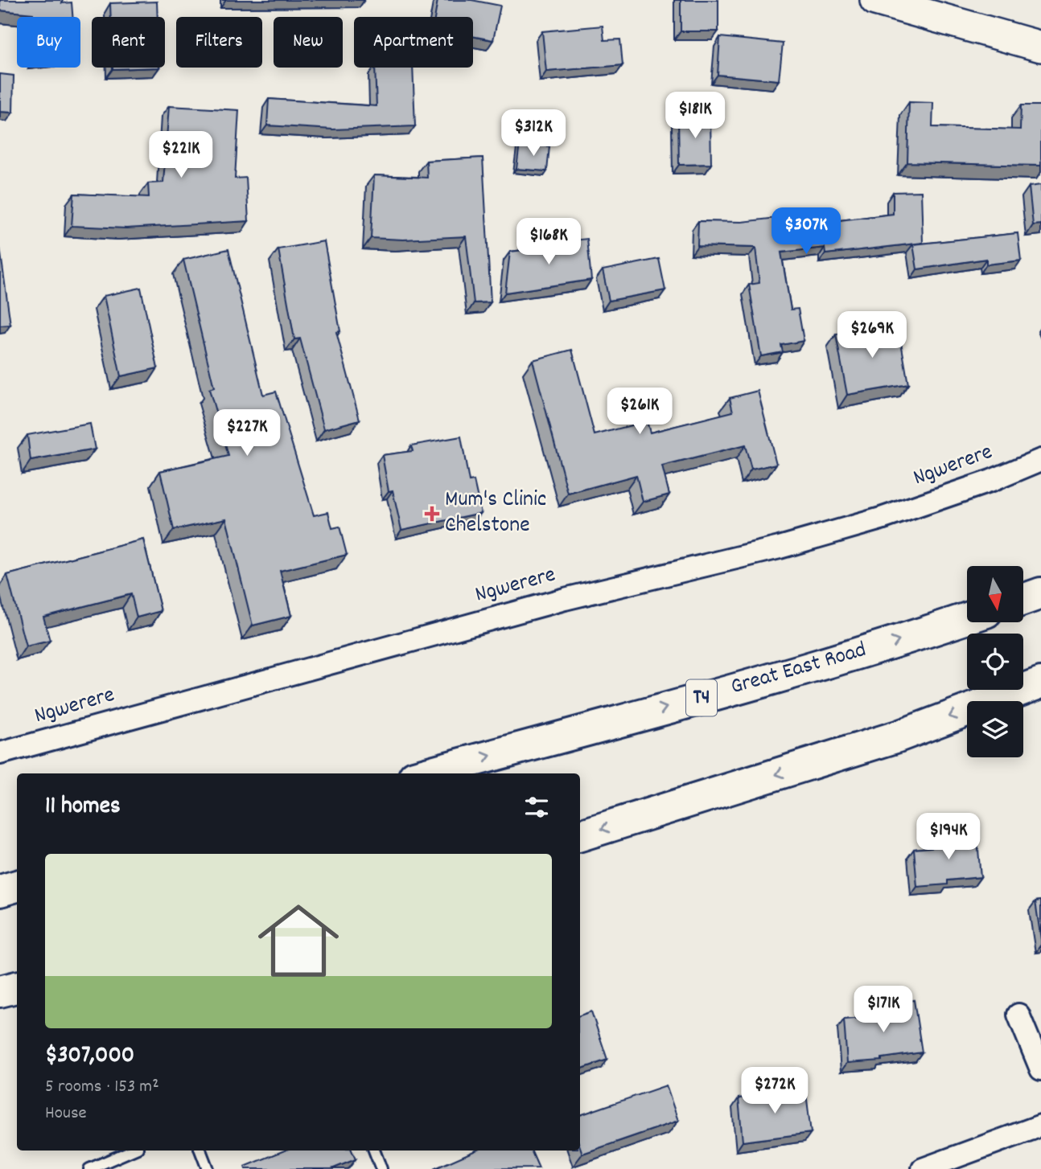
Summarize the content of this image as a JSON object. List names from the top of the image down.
{
  "streets": {
    "main road": ["Great East Road", "T4"],
    "street": ["Ngwerere"]
  },
  "places": {
    "health": ["Mum's Clinic Chelstone"]
  },
  "north": "bottom",
  "page": {
    "chip": [
      "Buy",
      "Rent",
      "Filters",
      "New",
      "Apartment"
    ],
    "price": [
      "$181K",
      "$312K",
      "$221K",
      "$307K",
      "$168K",
      "$269K",
      "$261K",
      "$227K",
      "$194K",
      "$171K",
      "$272K"
    ],
    "heading": "11 homes",
    "list": [
      {
        "name": "$307,000",
        "note": "5 rooms · 153 m² · House"
      }
    ]
  }
}
